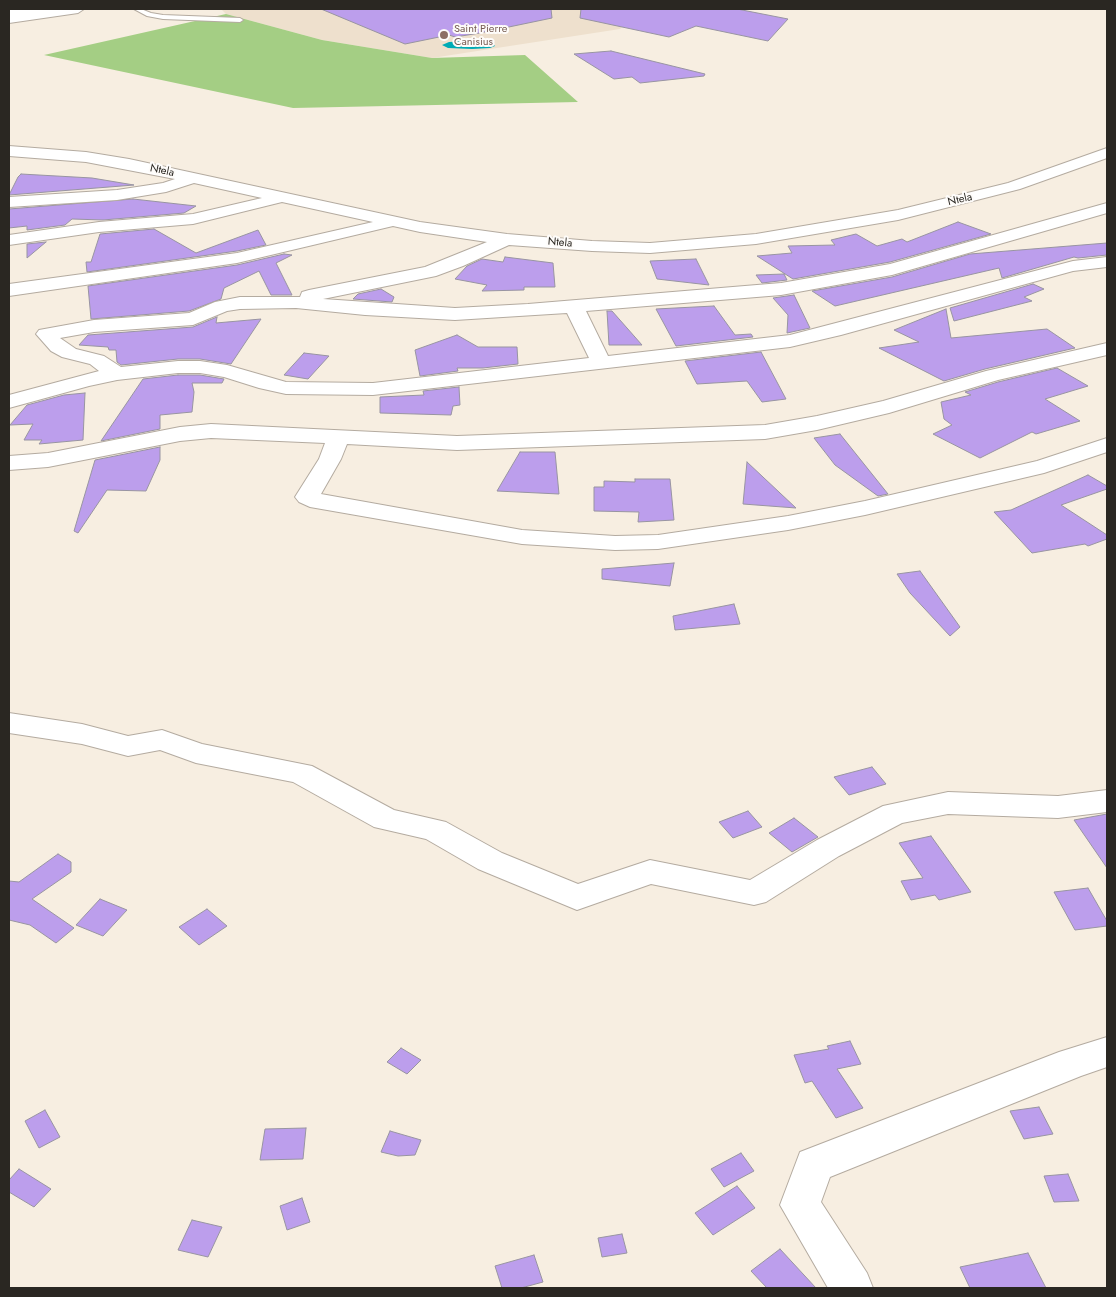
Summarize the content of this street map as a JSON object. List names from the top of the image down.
{
  "streets": {
    "street": ["Ntela"]
  },
  "places": ["Saint Pierre Canisius"]
}
